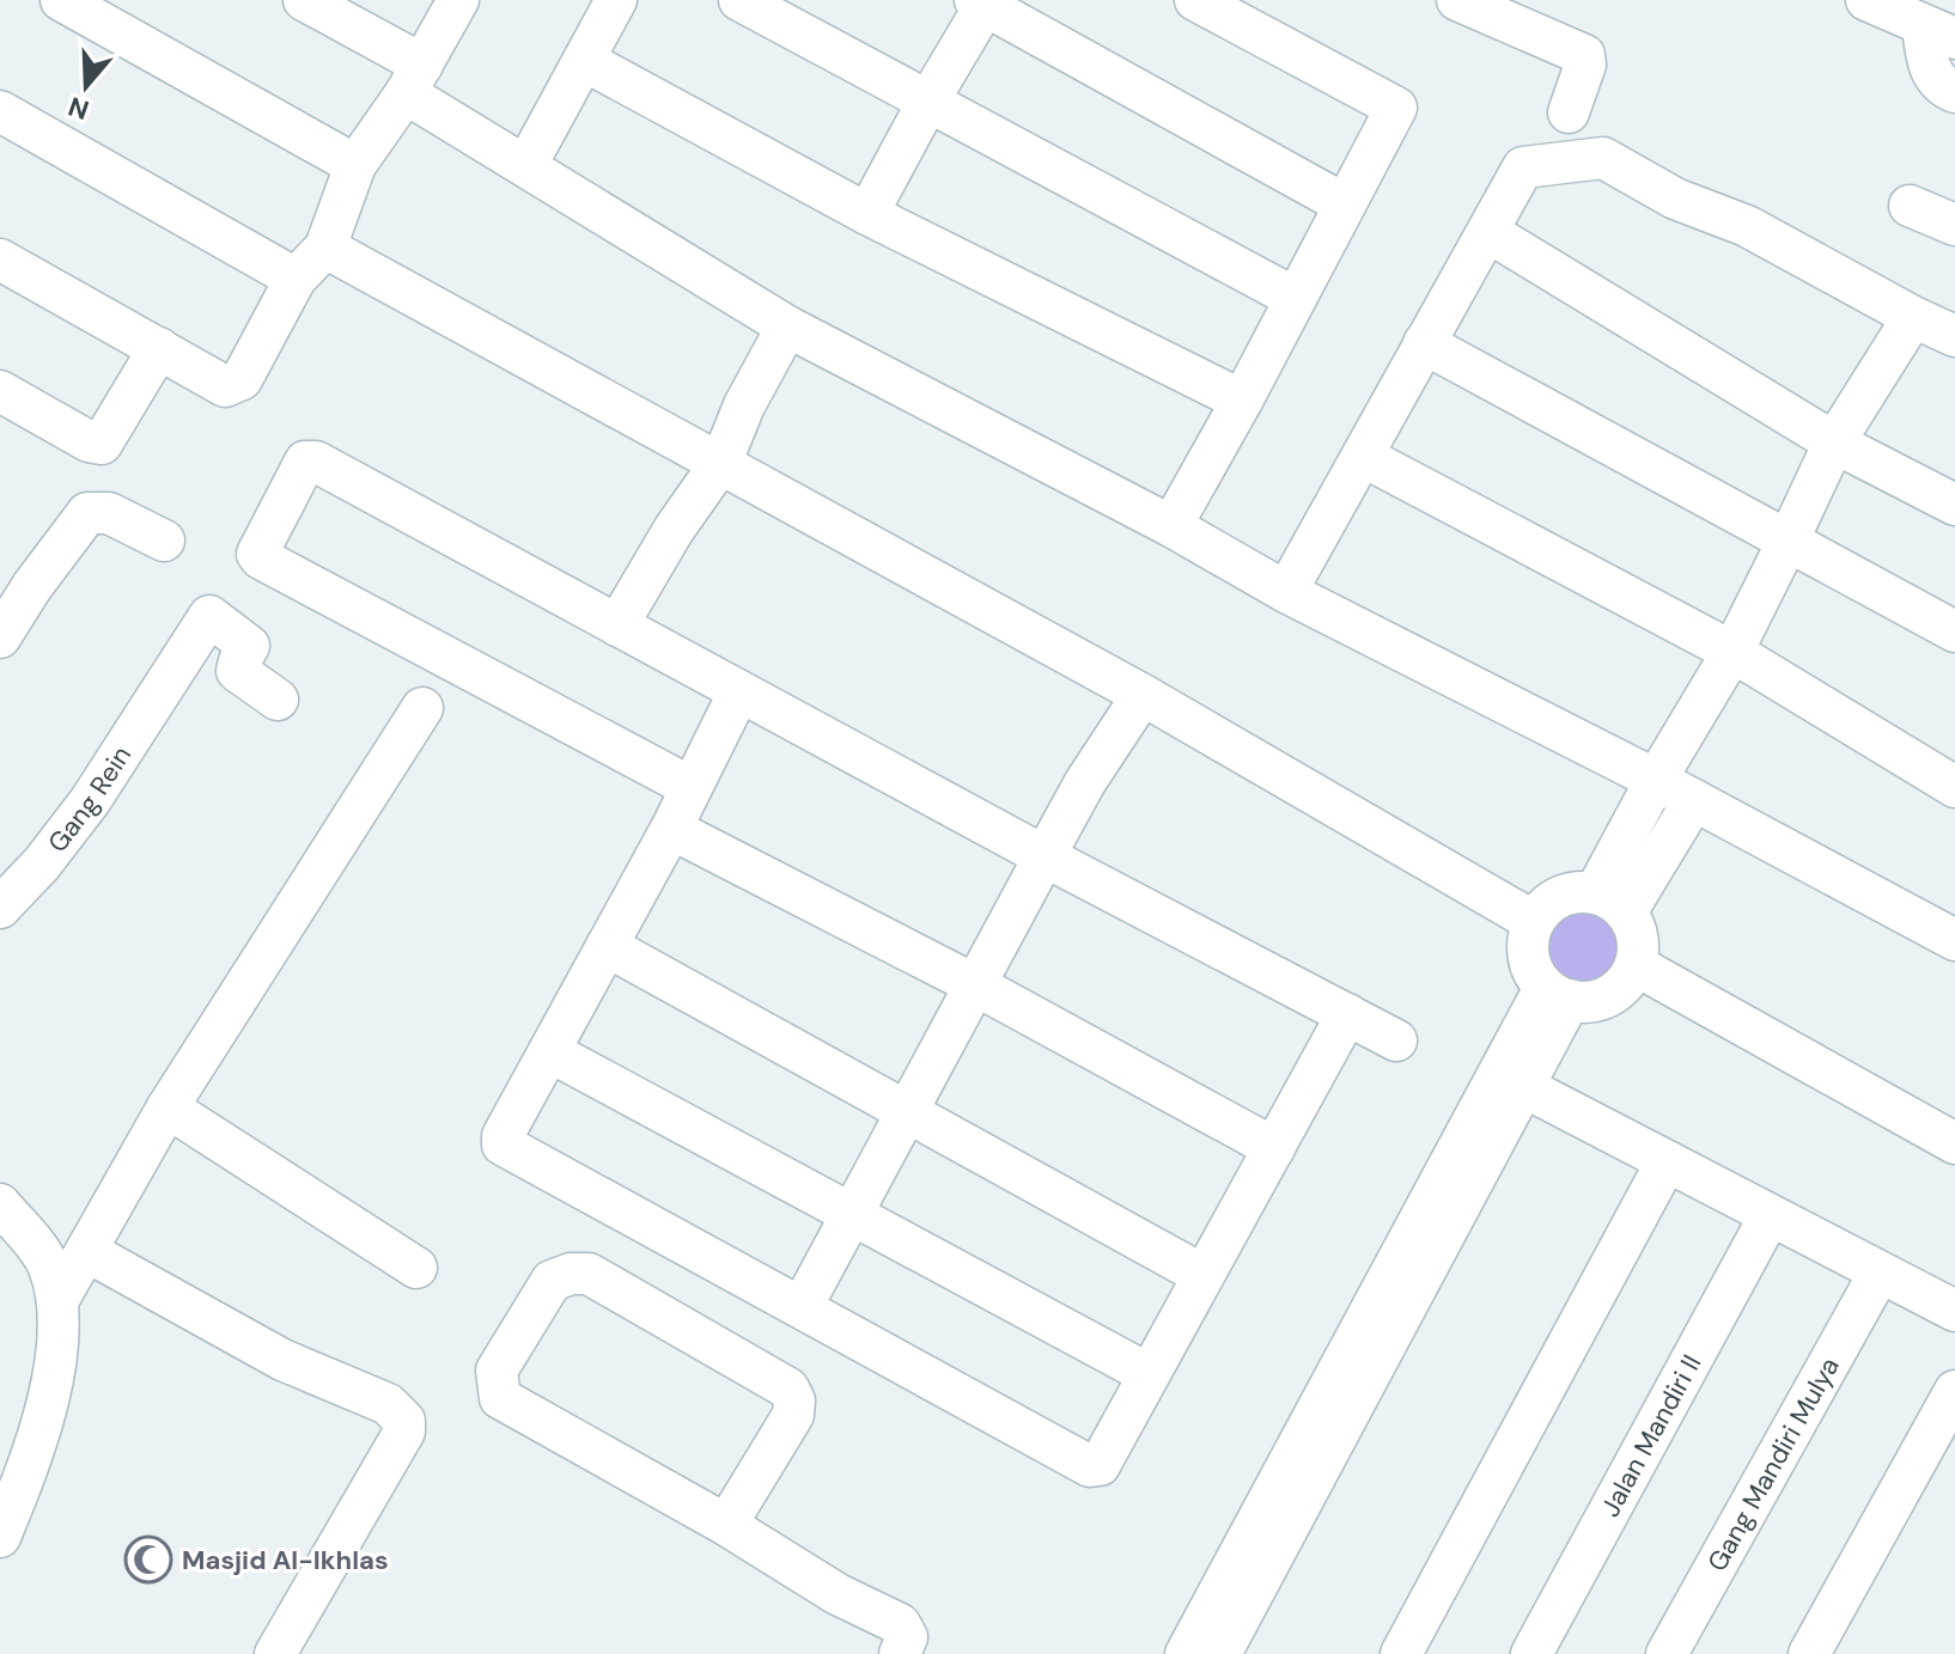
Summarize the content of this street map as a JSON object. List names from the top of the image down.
{
  "streets": {
    "street": ["Gang Rein", "Jalan Mandiri II", "Gang Mandiri Mulya"]
  },
  "places": {
    "mosque": ["Masjid Al-Ikhlas"]
  },
  "north": "bottom"
}
